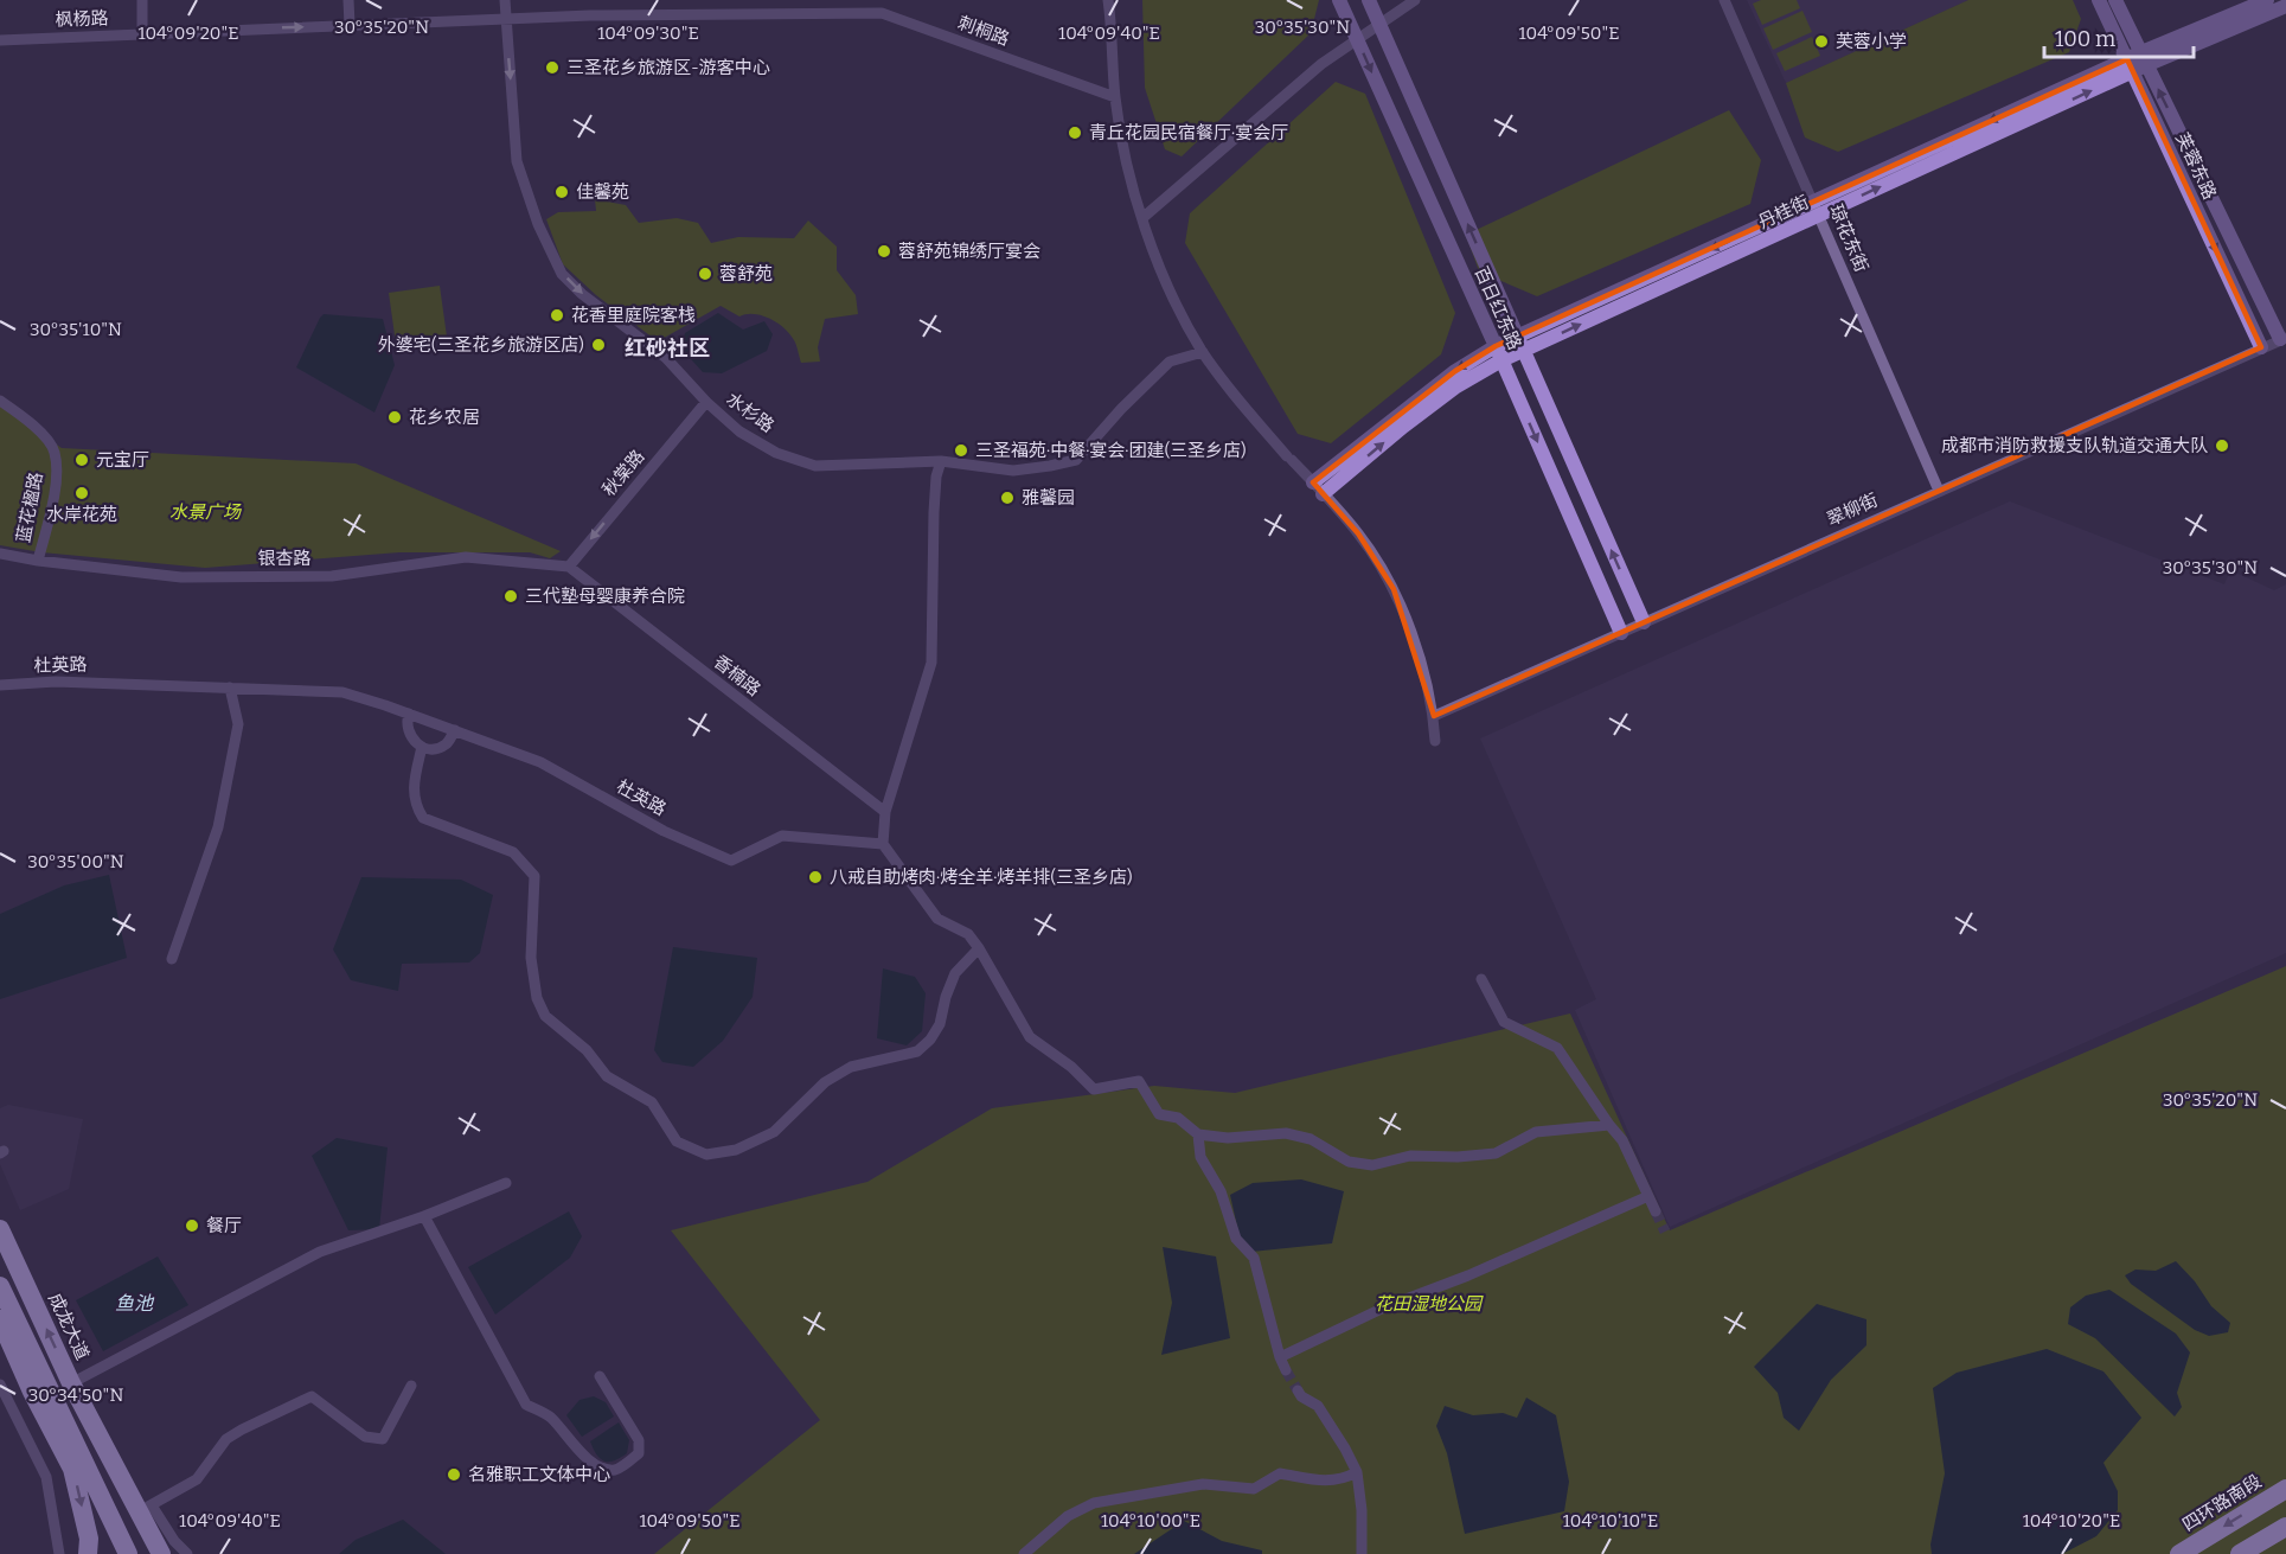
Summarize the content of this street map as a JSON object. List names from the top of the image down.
{
  "streets": {
    "highway": ["成龙大道", "四环路南段"],
    "street": [
      "枫杨路",
      "刺桐路",
      "芙蓉东路",
      "丹桂街",
      "琼花东街",
      "百日红东路",
      "水杉路",
      "秋棠路",
      "蓝花楹路",
      "翠柳街",
      "银杏路",
      "杜英路",
      "香楠路"
    ]
  },
  "crossings": [
    ["枫杨路", "刺桐路"],
    ["枫杨路", "水杉路"],
    ["芙蓉东路", "丹桂街"],
    ["芙蓉东路", "翠柳街"],
    ["丹桂街", "琼花东街"],
    ["丹桂街", "百日红东路"],
    ["琼花东街", "翠柳街"],
    ["百日红东路", "翠柳街"],
    ["水杉路", "秋棠路"],
    ["秋棠路", "银杏路"],
    ["秋棠路", "香楠路"],
    ["蓝花楹路", "银杏路"],
    ["银杏路", "香楠路"]
  ],
  "one_way": ["水杉路", "秋棠路"],
  "districts": ["红砂社区"],
  "water": ["鱼池"],
  "parks": ["水景广场", "花田湿地公园"],
  "places": [
    "芙蓉小学",
    "三圣花乡旅游区-游客中心",
    "青丘花园民宿餐厅·宴会厅",
    "佳馨苑",
    "蓉舒苑锦绣厅宴会",
    "蓉舒苑",
    "花香里庭院客栈",
    "外婆宅(三圣花乡旅游区店)",
    "花乡农居",
    "成都市消防救援支队轨道交通大队",
    "三圣福苑·中餐·宴会·团建(三圣乡店)",
    "元宝厅",
    "水岸花苑",
    "雅馨园",
    "三代塾母婴康养合院",
    "八戒自助烤肉·烤全羊·烤羊排(三圣乡店)",
    "餐厅",
    "名雅职工文体中心"
  ],
  "scale_bar": "100 m",
  "coordinates": [
    "30°35'30\"N",
    "30°35'20\"N",
    "104°09'20\"E",
    "104°09'30\"E",
    "104°09'40\"E",
    "104°09'50\"E",
    "30°35'10\"N",
    "30°35'00\"N",
    "30°34'50\"N",
    "104°10'00\"E",
    "104°10'10\"E",
    "104°10'20\"E"
  ]
}
